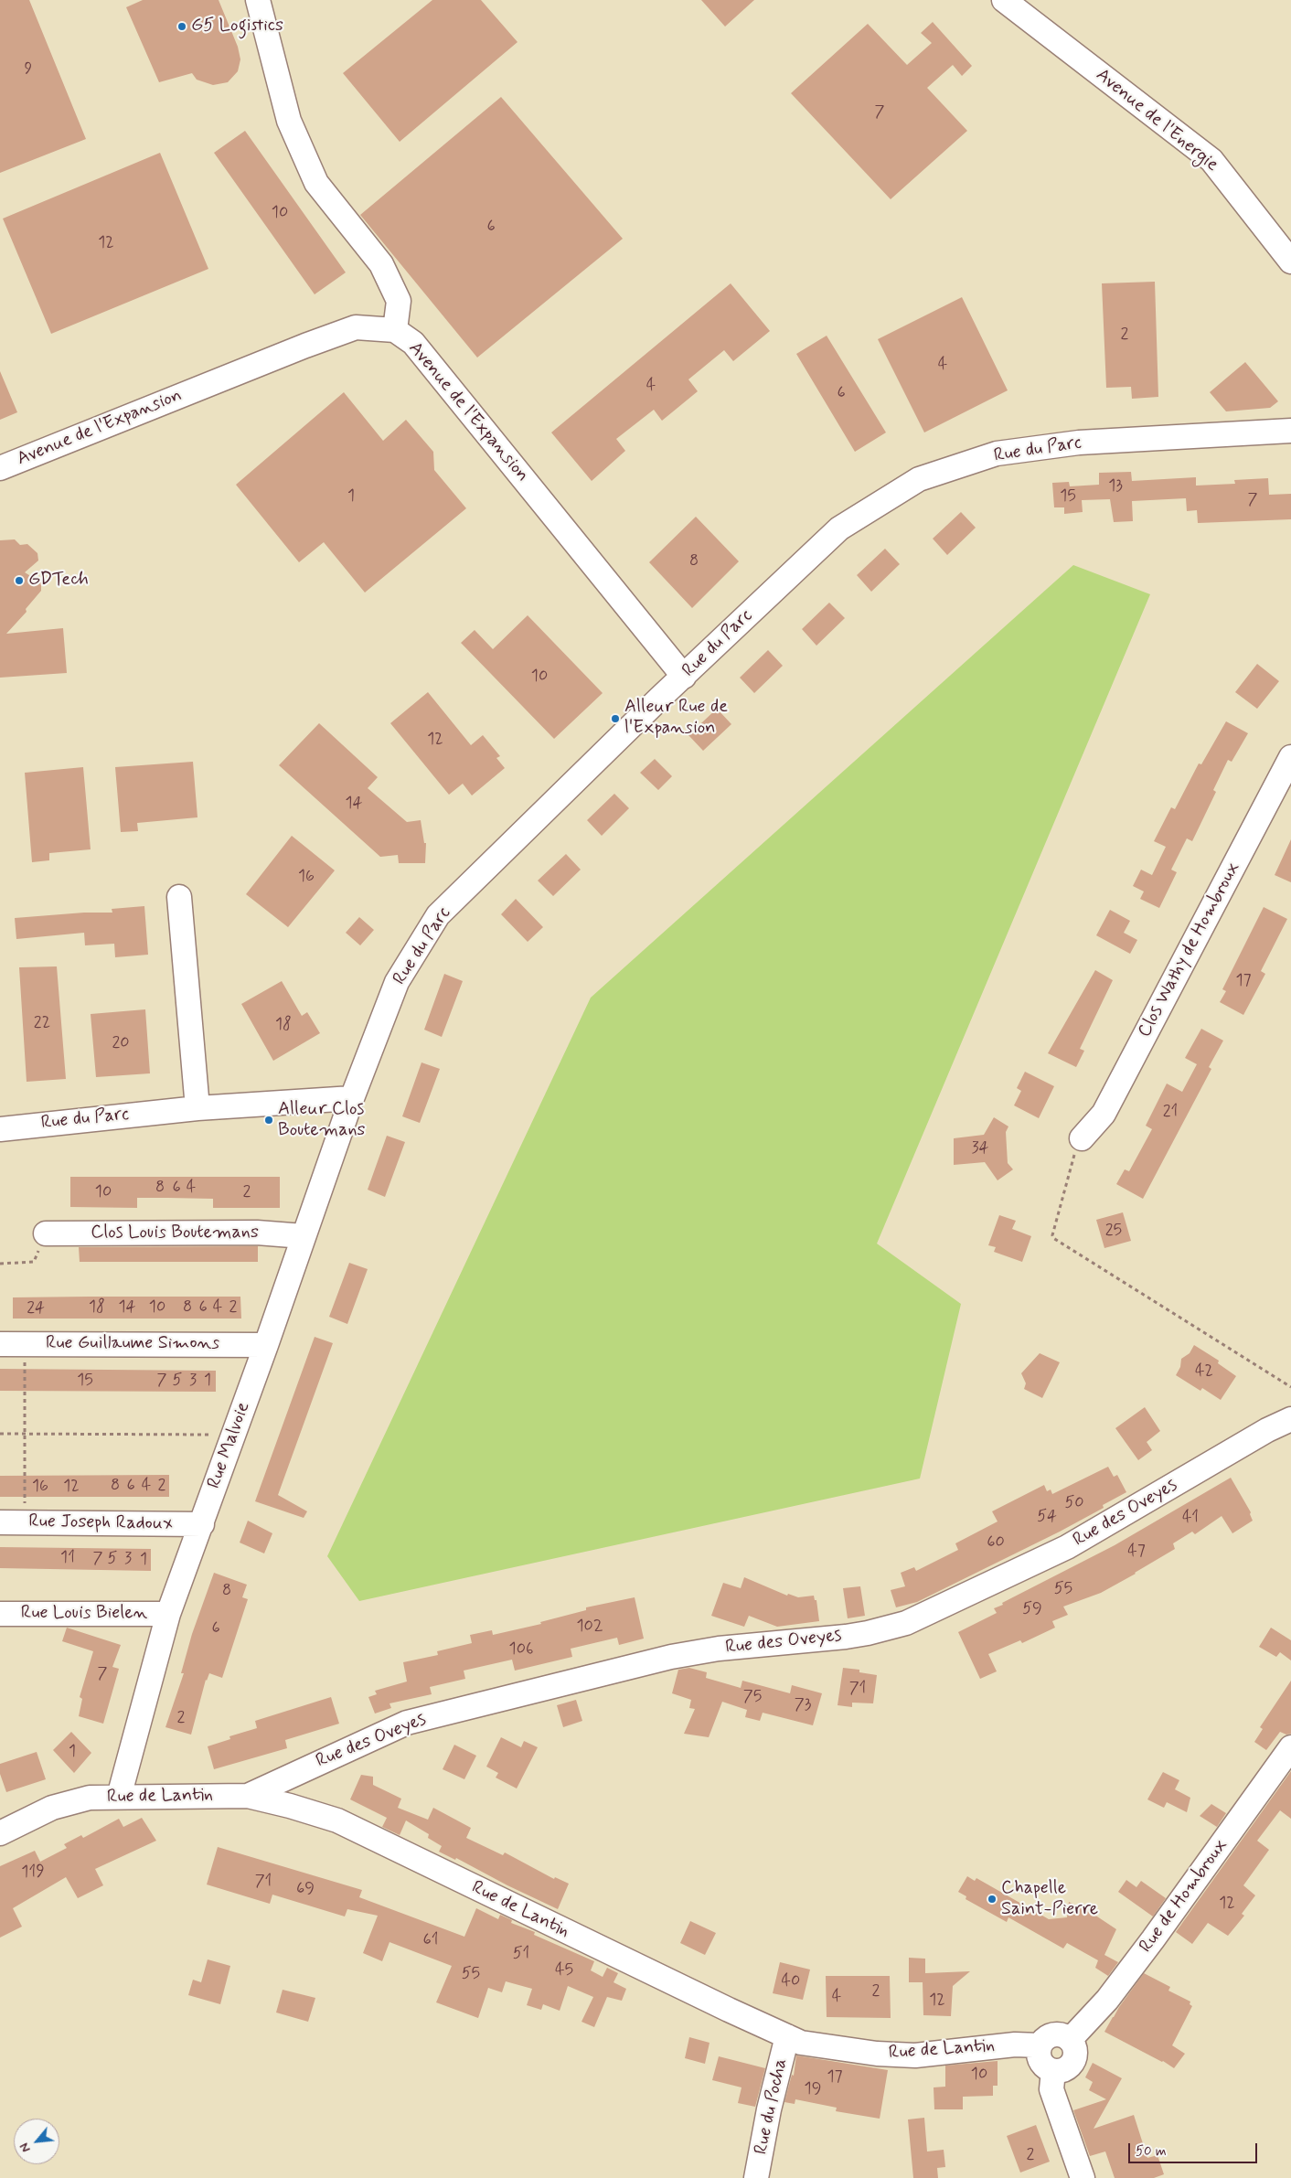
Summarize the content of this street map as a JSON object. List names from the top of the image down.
{
  "streets": {
    "street": [
      "Avenue de l'Energie",
      "Avenue de l'Expansion",
      "Rue du Parc",
      "Clos Wathy de Hombroux",
      "Clos Louis Boutemans",
      "Rue Guillaume Simons",
      "Rue Malvoie",
      "Rue des Oveyes",
      "Rue Joseph Radoux",
      "Rue Louis Bielen",
      "Rue de Lantin",
      "Rue de Hombroux",
      "Rue du Pocha"
    ]
  },
  "crossings": [
    ["Avenue de l'Expansion", "Rue du Parc"],
    ["Rue du Parc", "Rue Malvoie"],
    ["Clos Louis Boutemans", "Rue Malvoie"],
    ["Rue Guillaume Simons", "Rue Malvoie"],
    ["Rue Malvoie", "Rue Joseph Radoux"],
    ["Rue Malvoie", "Rue Louis Bielen"],
    ["Rue Malvoie", "Rue de Lantin"],
    ["Rue des Oveyes", "Rue de Lantin"],
    ["Rue de Lantin", "Rue de Hombroux"],
    ["Rue de Lantin", "Rue du Pocha"]
  ],
  "places": [
    "G5 Logistics",
    "GDTech",
    "Alleur Rue de l'Expansion",
    "Alleur Clos Boutemans",
    "Chapelle Saint-Pierre"
  ],
  "house_numbers": [
    "9",
    "7",
    "10",
    "6",
    "12",
    "2",
    "4",
    "4",
    "6",
    "13",
    "1",
    "15",
    "7",
    "8",
    "10",
    "12",
    "14",
    "16",
    "17",
    "22",
    "18",
    "20",
    "21",
    "34",
    "8",
    "6",
    "4",
    "10",
    "2",
    "25",
    "18",
    "14",
    "10",
    "8",
    "6",
    "4",
    "2",
    "24",
    "42",
    "15",
    "7",
    "5",
    "3",
    "1",
    "8",
    "6",
    "4",
    "2",
    "16",
    "12",
    "50",
    "54",
    "41",
    "60",
    "47",
    "11",
    "7",
    "5",
    "3",
    "1",
    "55",
    "8",
    "59",
    "102",
    "6",
    "106",
    "7",
    "71",
    "75",
    "73",
    "2",
    "1",
    "119",
    "71",
    "69",
    "12",
    "61",
    "51",
    "45",
    "55",
    "40",
    "2",
    "4",
    "12",
    "10",
    "17",
    "19",
    "2"
  ],
  "scale_bar": "50 m",
  "north": "bottom left"
}
